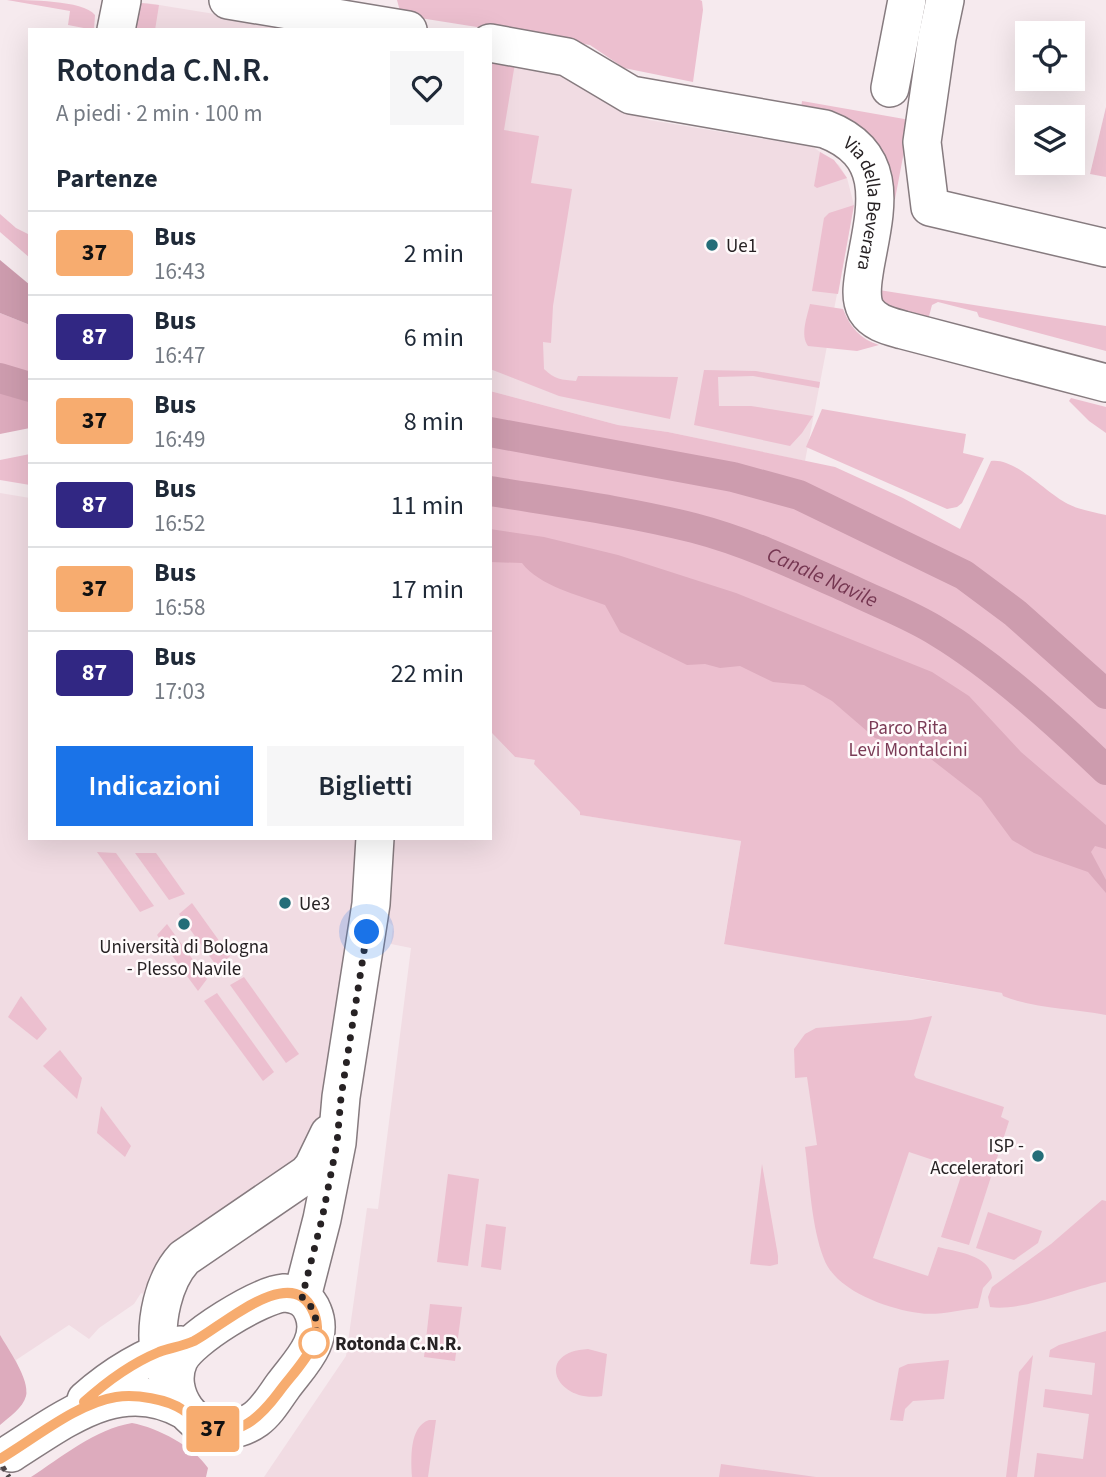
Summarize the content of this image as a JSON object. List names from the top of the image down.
{
  "streets": {
    "street": ["Via della Beverara"]
  },
  "water": ["Canale Navile"],
  "parks": ["Parco Rita Levi Montalcini"],
  "places": [
    "Ue1",
    "Ue3",
    "Università di Bologna - Plesso Navile",
    "ISP - Acceleratori",
    "Rotonda C.N.R."
  ],
  "lines": ["bus line 37"],
  "page": {
    "on_map": "37",
    "heading": [
      ["Rotonda C.N.R.", "A piedi · 2 min · 100 m"],
      "Partenze"
    ],
    "list": [
      {
        "mark": "37",
        "name": "Bus",
        "note": "16:43",
        "value": "2 min"
      },
      {
        "mark": "87",
        "name": "Bus",
        "note": "16:47",
        "value": "6 min"
      },
      {
        "mark": "37",
        "name": "Bus",
        "note": "16:49",
        "value": "8 min"
      },
      {
        "mark": "87",
        "name": "Bus",
        "note": "16:52",
        "value": "11 min"
      },
      {
        "mark": "37",
        "name": "Bus",
        "note": "16:58",
        "value": "17 min"
      },
      {
        "mark": "87",
        "name": "Bus",
        "note": "17:03",
        "value": "22 min"
      }
    ],
    "buttons": ["Indicazioni", "Biglietti"]
  }
}
